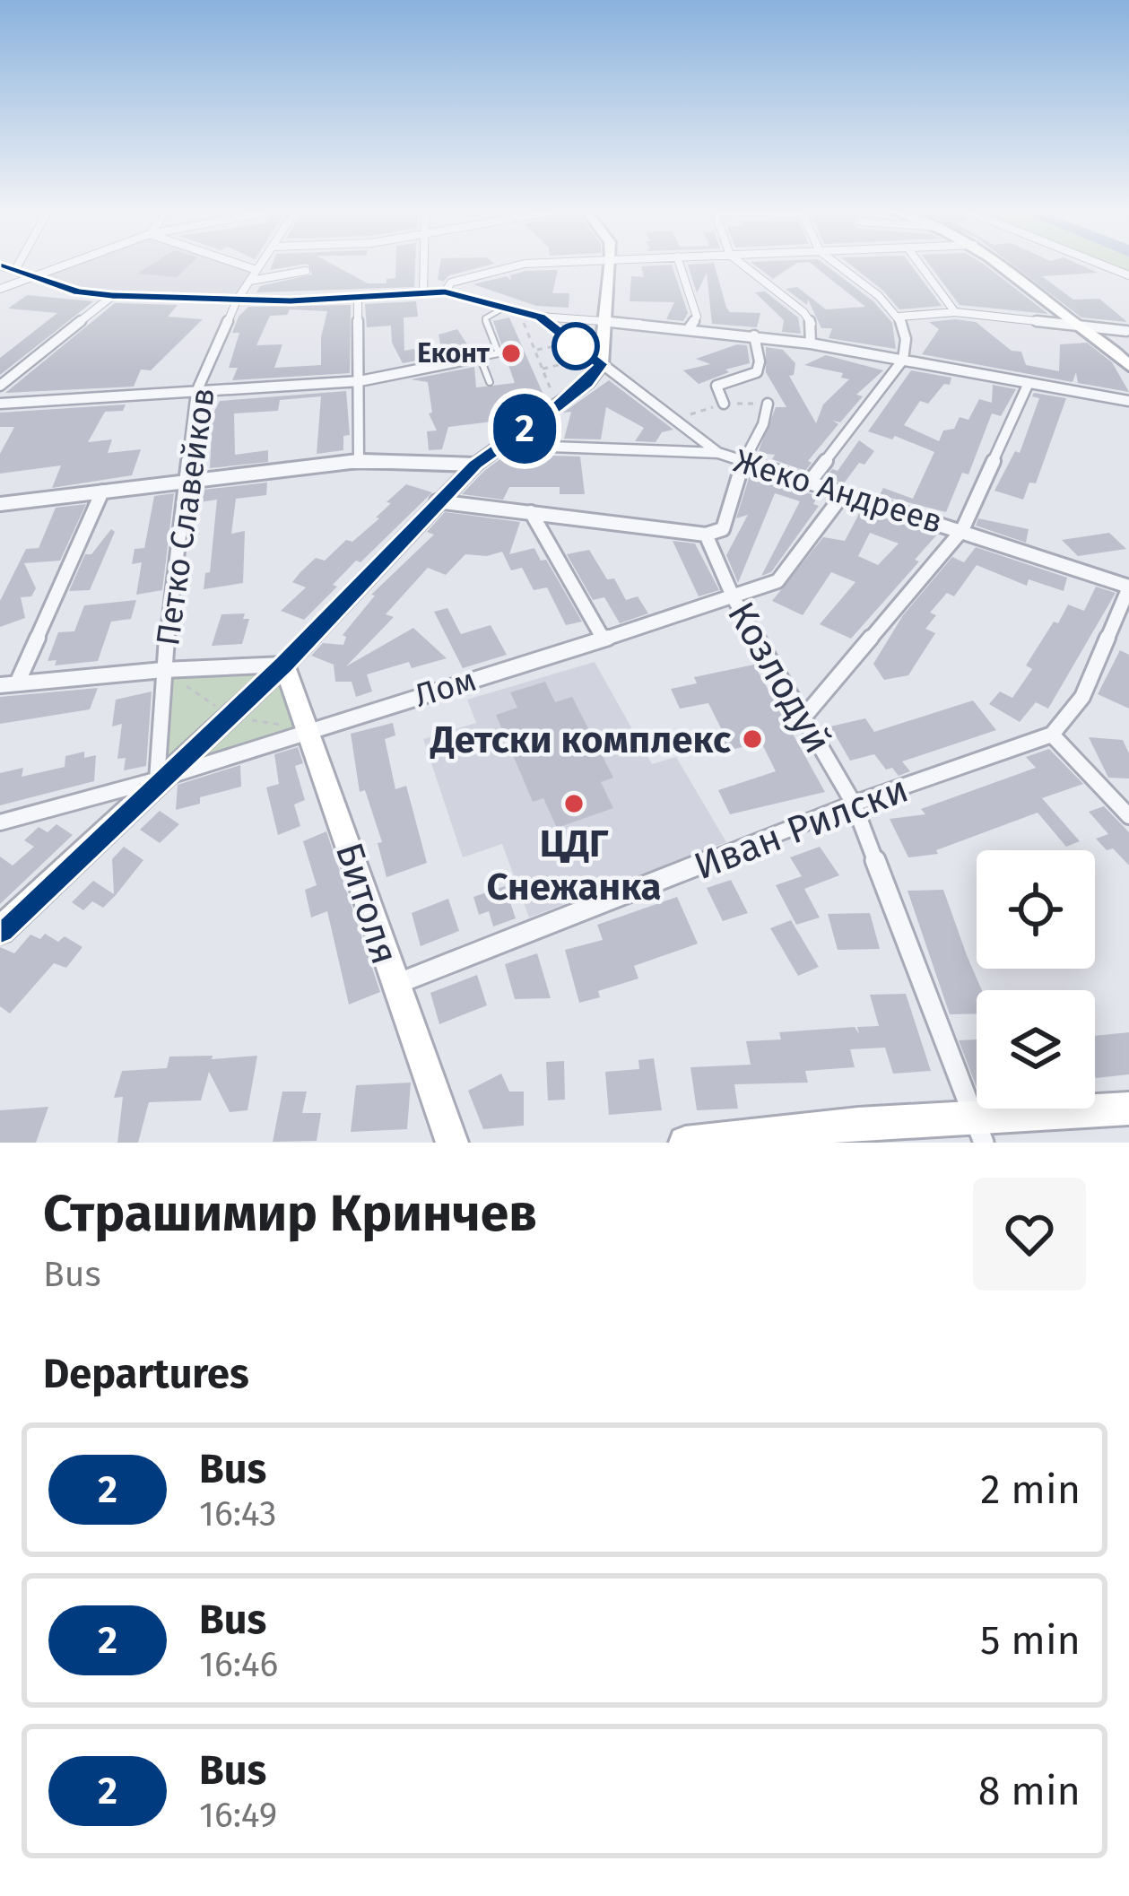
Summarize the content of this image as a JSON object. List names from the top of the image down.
{
  "streets": {
    "street": [
      "Жеко Андреев",
      "Петко Славейков",
      "Козлодуй",
      "Лом",
      "Иван Рилски",
      "Битоля"
    ]
  },
  "crossings": [
    ["Жеко Андреев", "Лом"],
    ["Петко Славейков", "Лом"],
    ["Козлодуй", "Лом"],
    ["Козлодуй", "Иван Рилски"],
    ["Лом", "Битоля"],
    ["Иван Рилски", "Битоля"]
  ],
  "places": ["Еконт", "Детски комплекс", "ЦДГ Снежанка"],
  "lines": ["bus line 2"],
  "page": {
    "on_map": "2",
    "heading": [
      ["Страшимир Кринчев", "Bus"],
      "Departures"
    ],
    "list": [
      {
        "mark": "2",
        "name": "Bus",
        "note": "16:43",
        "value": "2 min"
      },
      {
        "mark": "2",
        "name": "Bus",
        "note": "16:46",
        "value": "5 min"
      },
      {
        "mark": "2",
        "name": "Bus",
        "note": "16:49",
        "value": "8 min"
      }
    ]
  }
}
